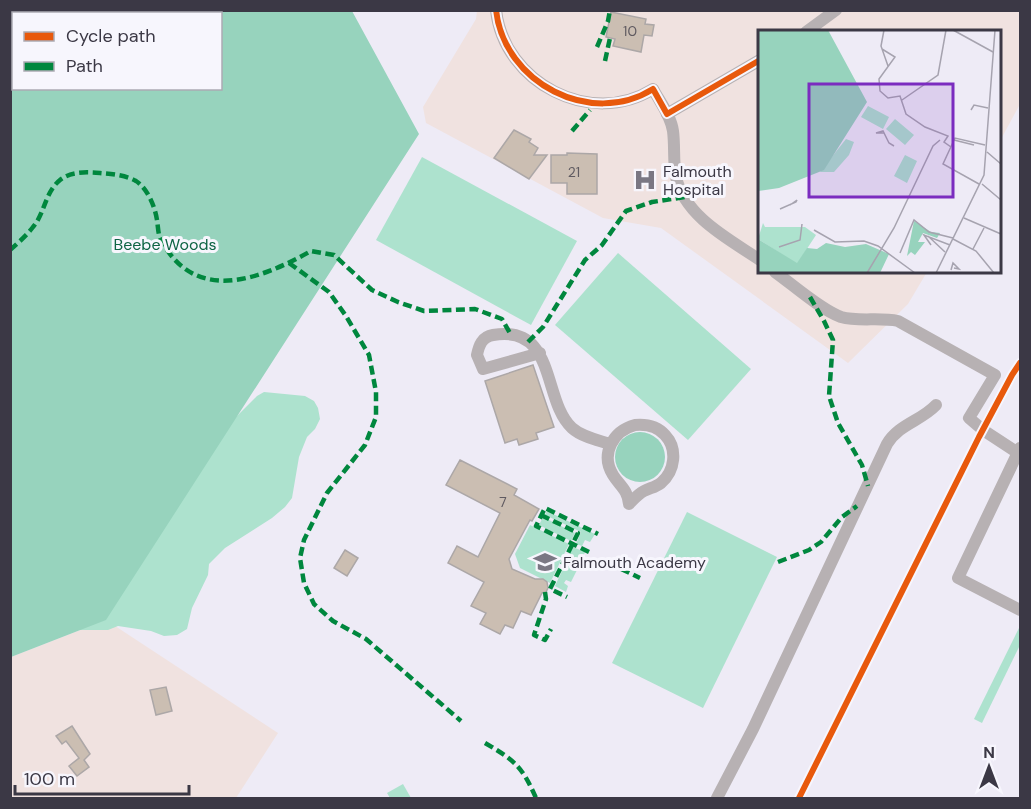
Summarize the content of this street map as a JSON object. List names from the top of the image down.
{
  "parks": ["Beebe Woods"],
  "places": {
    "hospital": ["Falmouth Hospital"],
    "school or university": ["Falmouth Academy"]
  },
  "house_numbers": ["10", "21", "7"],
  "legend": ["Cycle path", "Path"],
  "scale_bar": "100 m",
  "north": "top"
}
